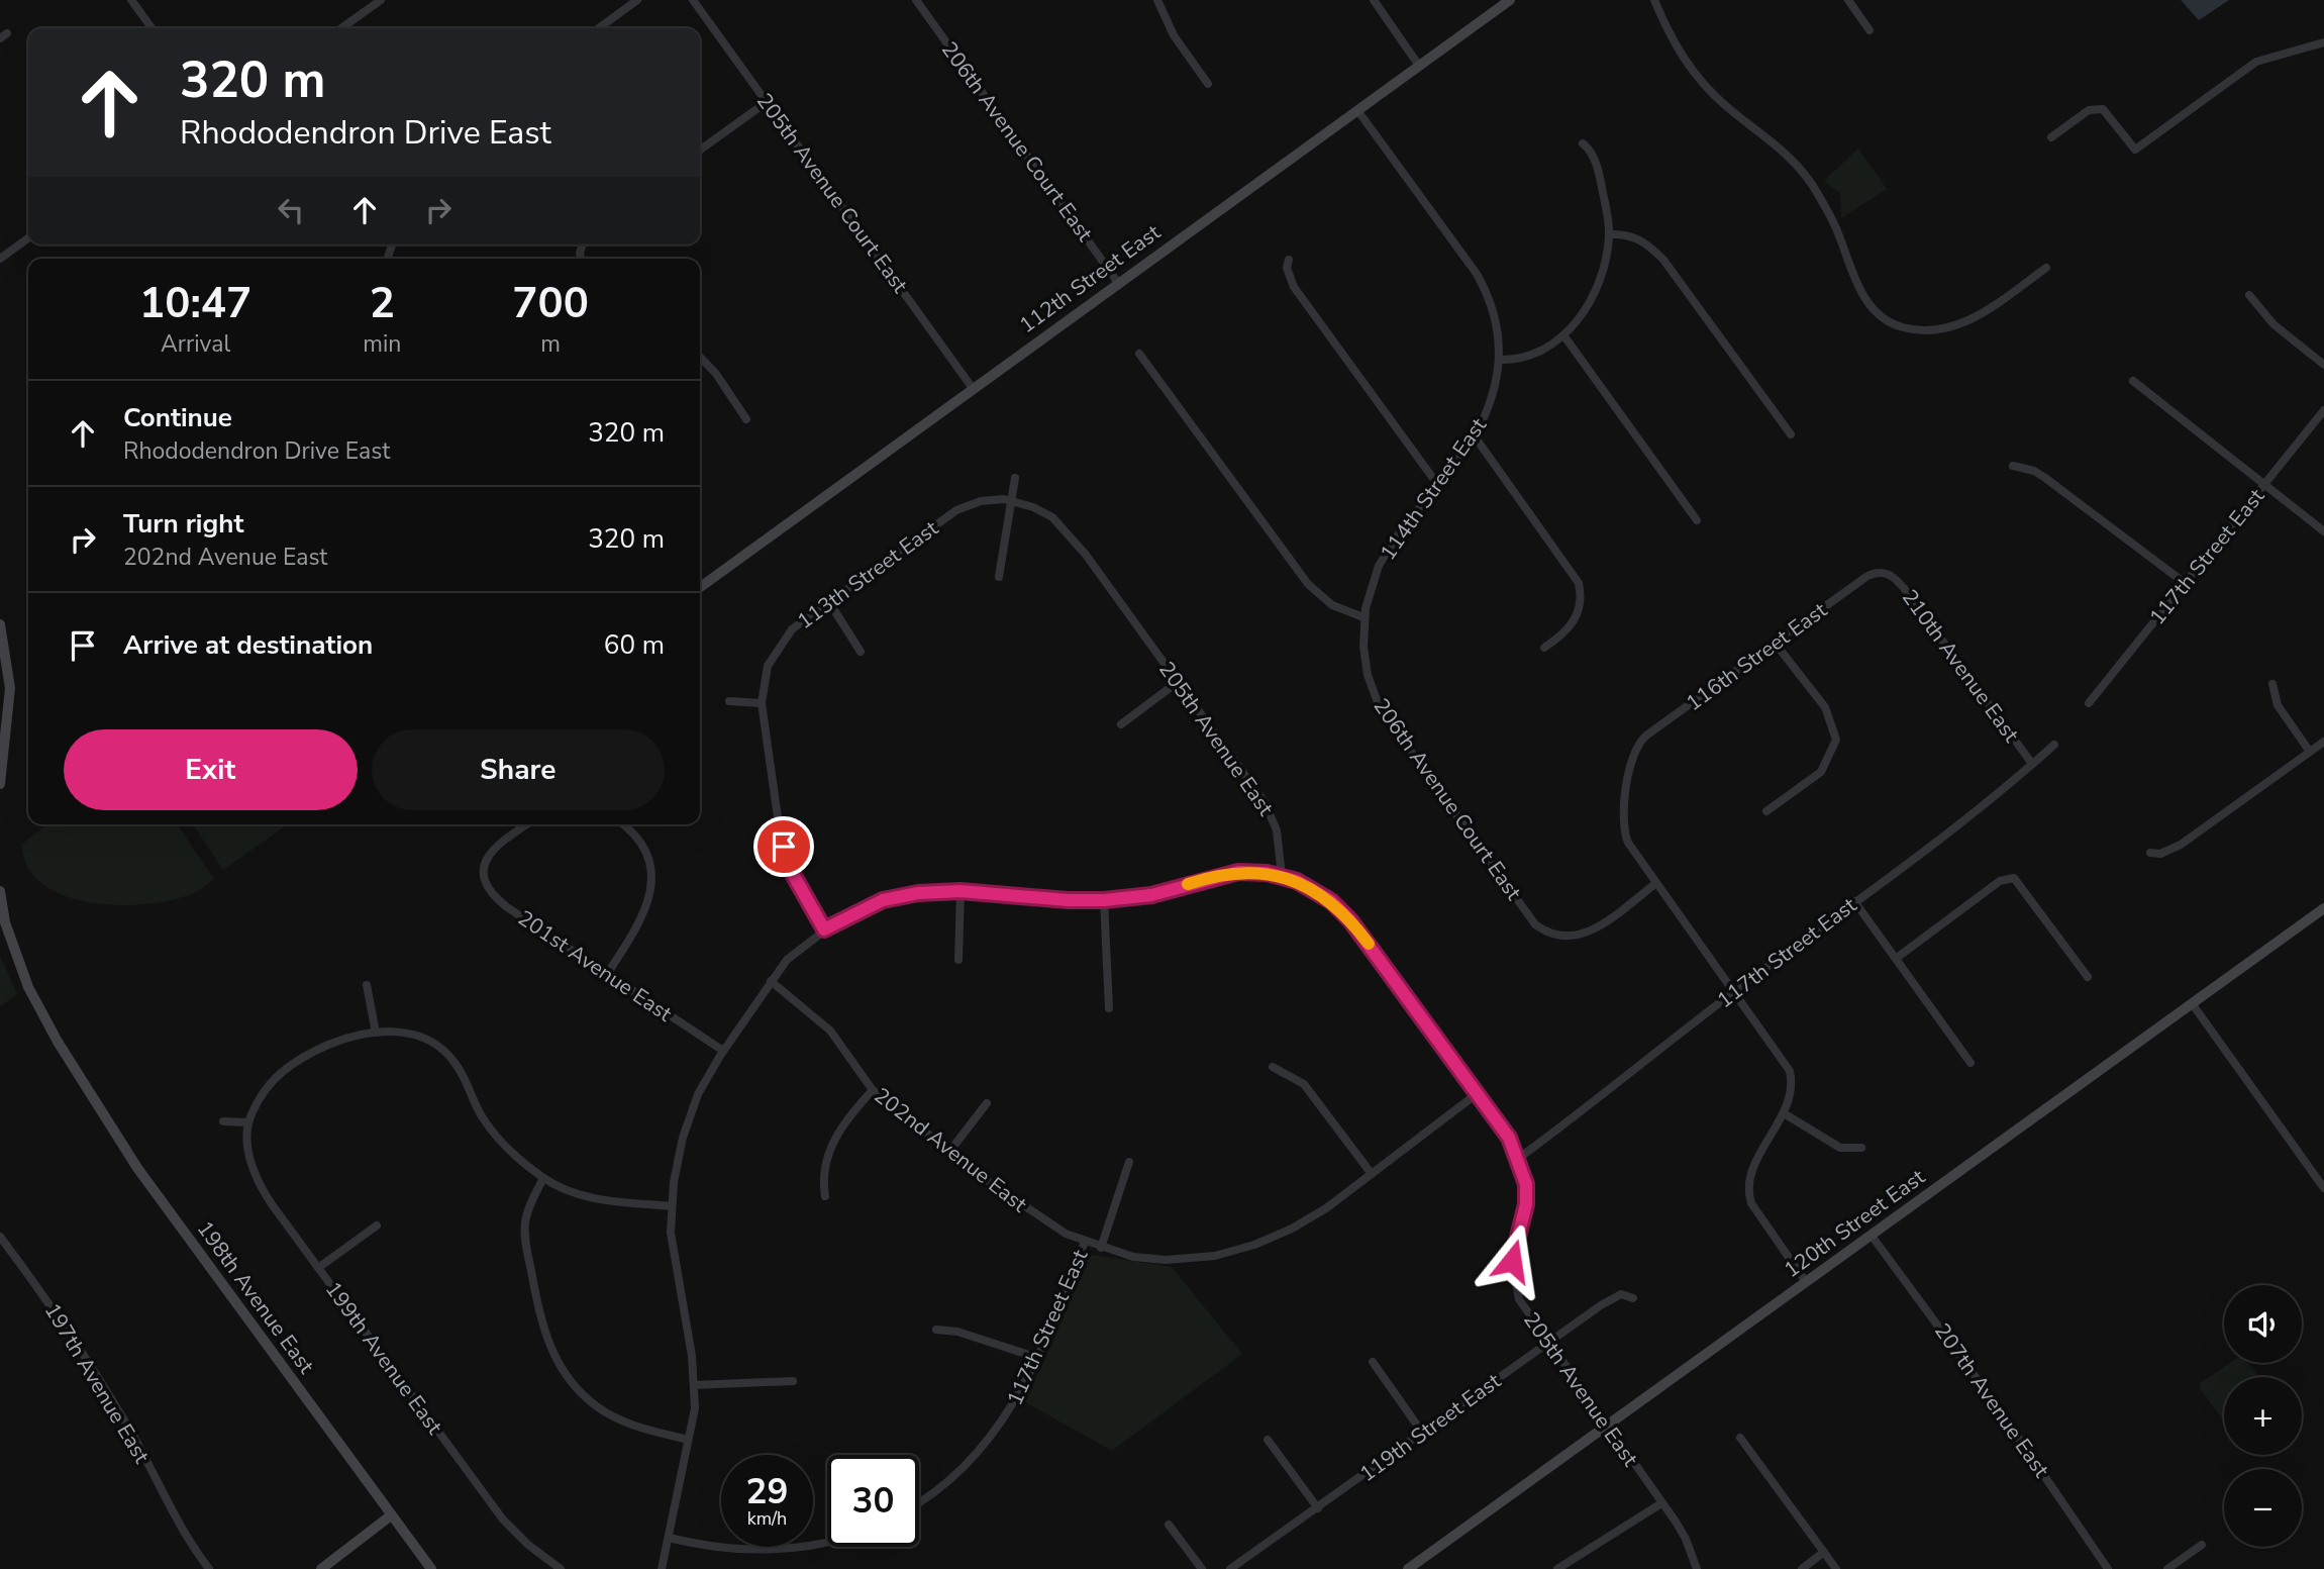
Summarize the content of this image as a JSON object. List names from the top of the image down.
{
  "streets": {
    "street": [
      "206th Avenue Court East",
      "205th Avenue Court East",
      "112th Street East",
      "114th Street East",
      "117th Street East",
      "113th Street East",
      "116th Street East",
      "210th Avenue East",
      "205th Avenue East",
      "201st Avenue East",
      "202nd Avenue East",
      "120th Street East",
      "198th Avenue East",
      "199th Avenue East",
      "197th Avenue East",
      "207th Avenue East",
      "119th Street East"
    ]
  },
  "crossings": [
    ["206th Avenue Court East", "112th Street East"],
    ["206th Avenue Court East", "114th Street East"],
    ["206th Avenue Court East", "116th Street East"],
    ["205th Avenue Court East", "112th Street East"],
    ["112th Street East", "114th Street East"],
    ["117th Street East", "210th Avenue East"],
    ["117th Street East", "205th Avenue East"],
    ["117th Street East", "202nd Avenue East"],
    ["113th Street East", "205th Avenue East"],
    ["116th Street East", "210th Avenue East"],
    ["205th Avenue East", "120th Street East"],
    ["205th Avenue East", "119th Street East"],
    ["120th Street East", "207th Avenue East"]
  ],
  "page": {
    "turn": ["320 m", "Rhododendron Drive East"],
    "eta": [
      "10:47",
      "Arrival",
      "2",
      "min",
      "700",
      "m"
    ],
    "list": [
      {
        "name": "Continue",
        "note": "Rhododendron Drive East",
        "value": "320 m"
      },
      {
        "name": "Turn right",
        "note": "202nd Avenue East",
        "value": "320 m"
      },
      {
        "name": "Arrive at destination",
        "value": "60 m"
      }
    ],
    "buttons": ["Exit", "Share"],
    "map_buttons": ["+", "−"],
    "speed": "29 km/h",
    "limit": "30"
  }
}
